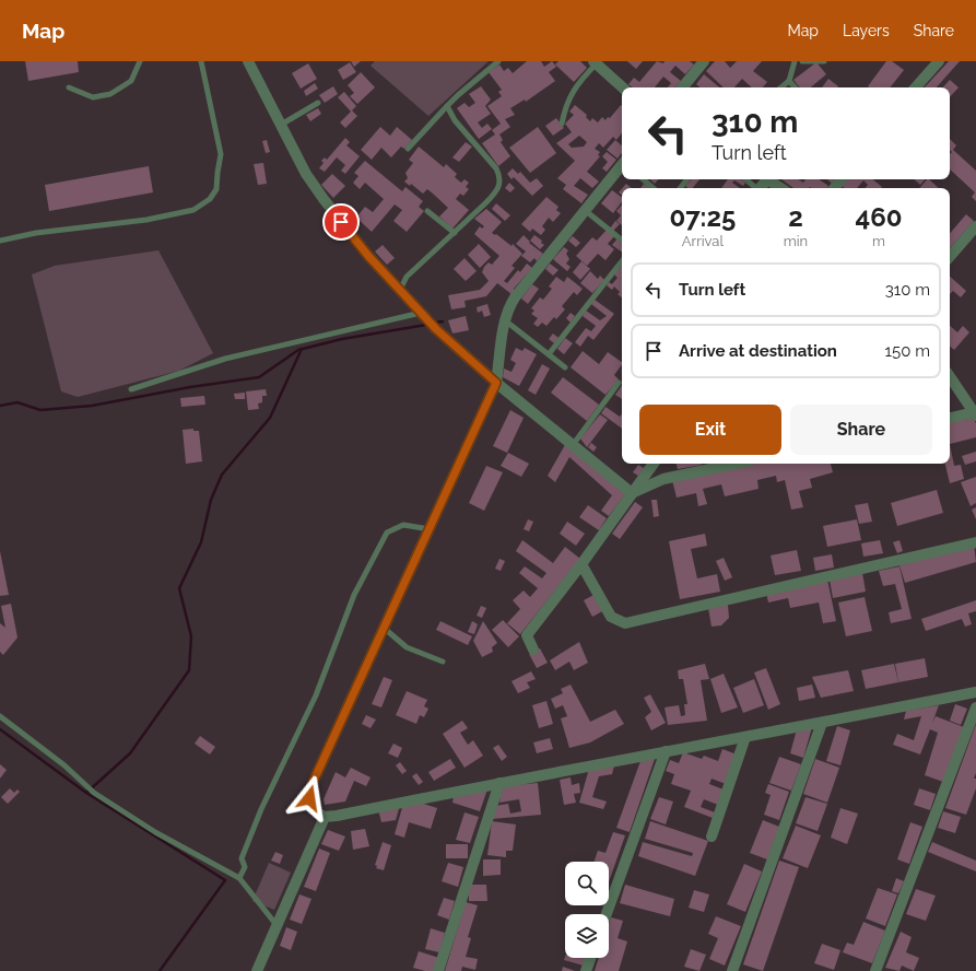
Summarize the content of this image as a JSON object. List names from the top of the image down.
{
  "page": {
    "header": "Map",
    "nav": ["Map", "Layers", "Share"],
    "turn": ["310 m", "Turn left"],
    "eta": [
      "07:25",
      "Arrival",
      "2",
      "min",
      "460",
      "m"
    ],
    "list": [
      {
        "name": "Turn left",
        "value": "310 m"
      },
      {
        "name": "Arrive at destination",
        "value": "150 m"
      }
    ],
    "buttons": ["Exit", "Share"]
  }
}
